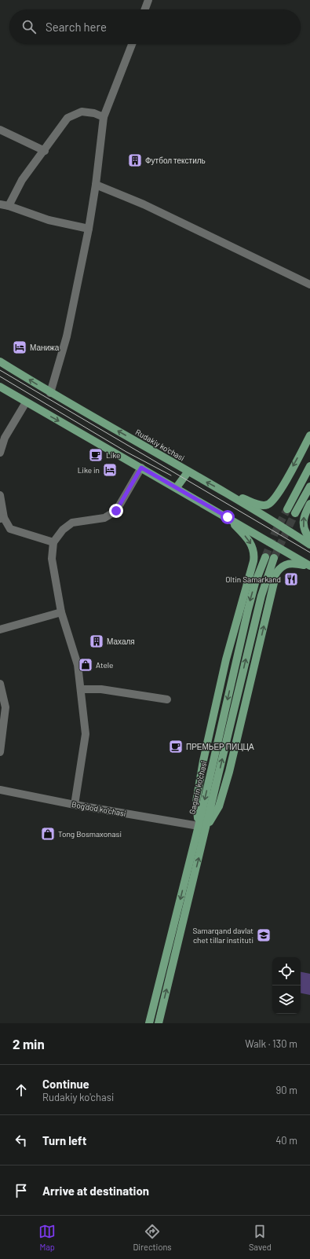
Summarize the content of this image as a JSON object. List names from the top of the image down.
{
  "streets": {
    "main road": ["Rudakiy ko'chasi", "Gagarin ko'chasi"],
    "street": ["Bog'dod ko'chasi"]
  },
  "crossings": [
    ["Gagarin ko'chasi", "Bog'dod ko'chasi"]
  ],
  "places": {
    "building": ["Футбол текстиль", "Махаля"],
    "hotel": ["Манижа", "Like in"],
    "cafe": ["Like", "ПРЕМЬЕР ПИЦЦА"],
    "restaurant": ["Oltin Samarkand"],
    "shop": ["Atele", "Tong Bosmaxonasi"],
    "school or university": ["Samarqand davlat chet tillar instituti"]
  },
  "page": {
    "search": "Search here",
    "heading": ["2 min", "Walk · 130 m"],
    "list": [
      ["Continue", "Rudakiy ko'chasi", "90 m"],
      ["Turn left", "40 m"],
      "Arrive at destination"
    ],
    "nav": ["Map", "Directions", "Saved"]
  }
}
